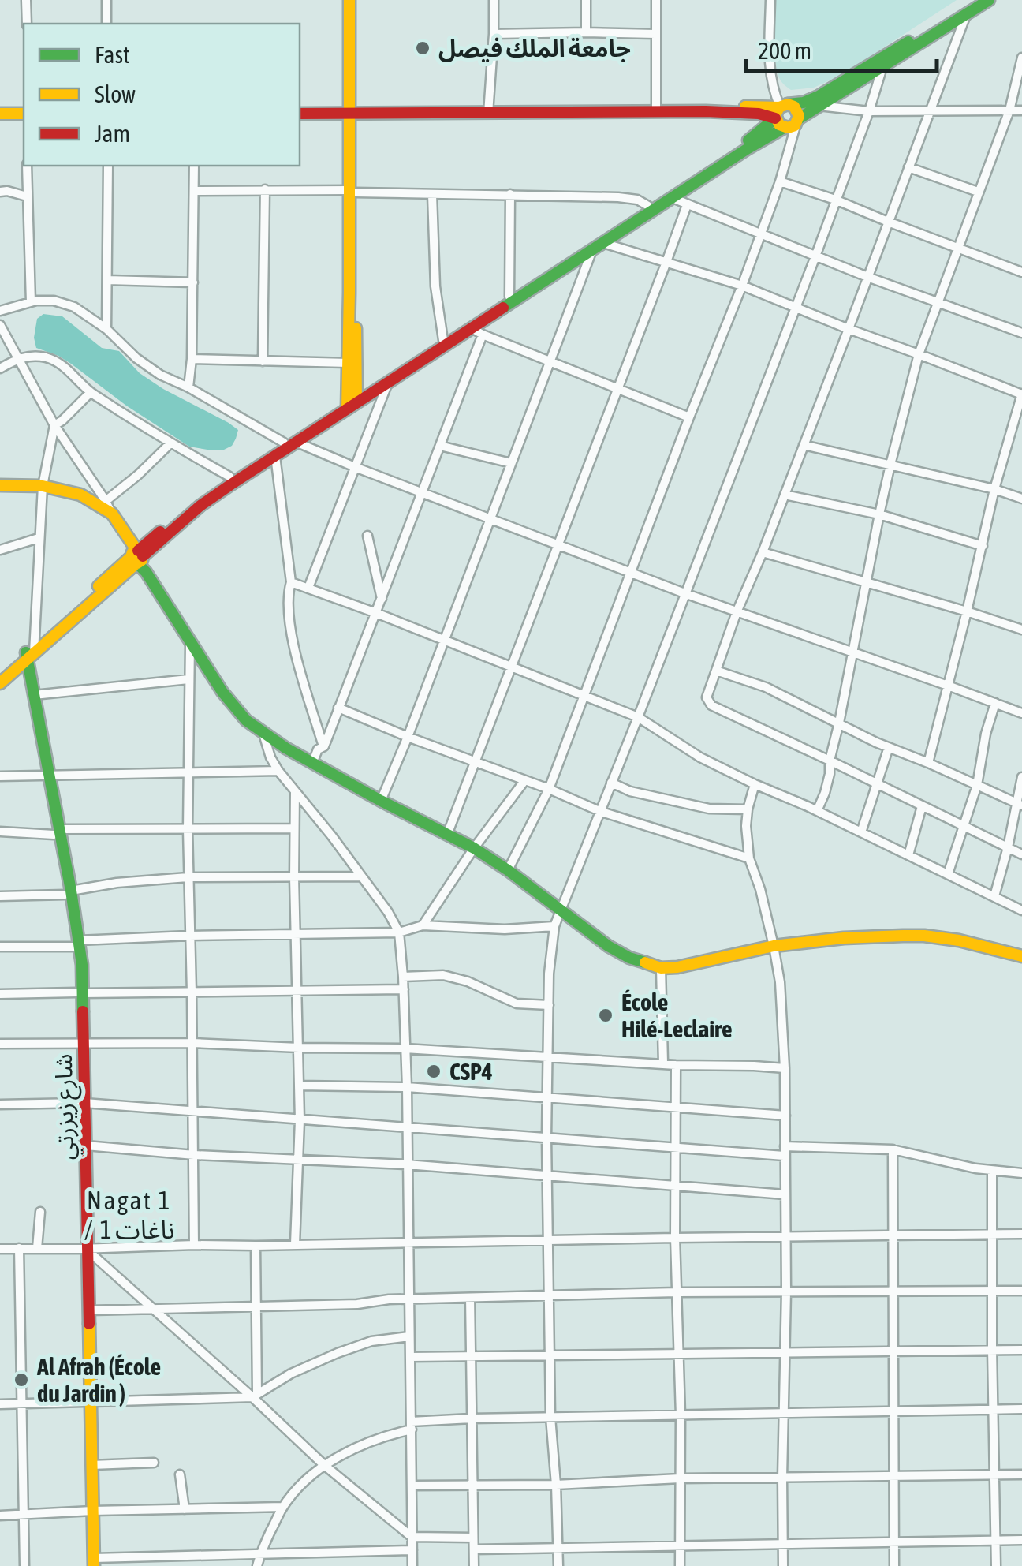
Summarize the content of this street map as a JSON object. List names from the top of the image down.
{
  "streets": {
    "street": ["شارع زيزرتي"]
  },
  "districts": ["Nagat 1 / ناغات 1"],
  "places": [
    "جامعة الملك فيصل",
    "École Hilé-Leclaire",
    "CSP4",
    "Al Afrah (École du Jardin )"
  ],
  "legend": ["Fast", "Slow", "Jam"],
  "scale_bar": "200 m"
}
